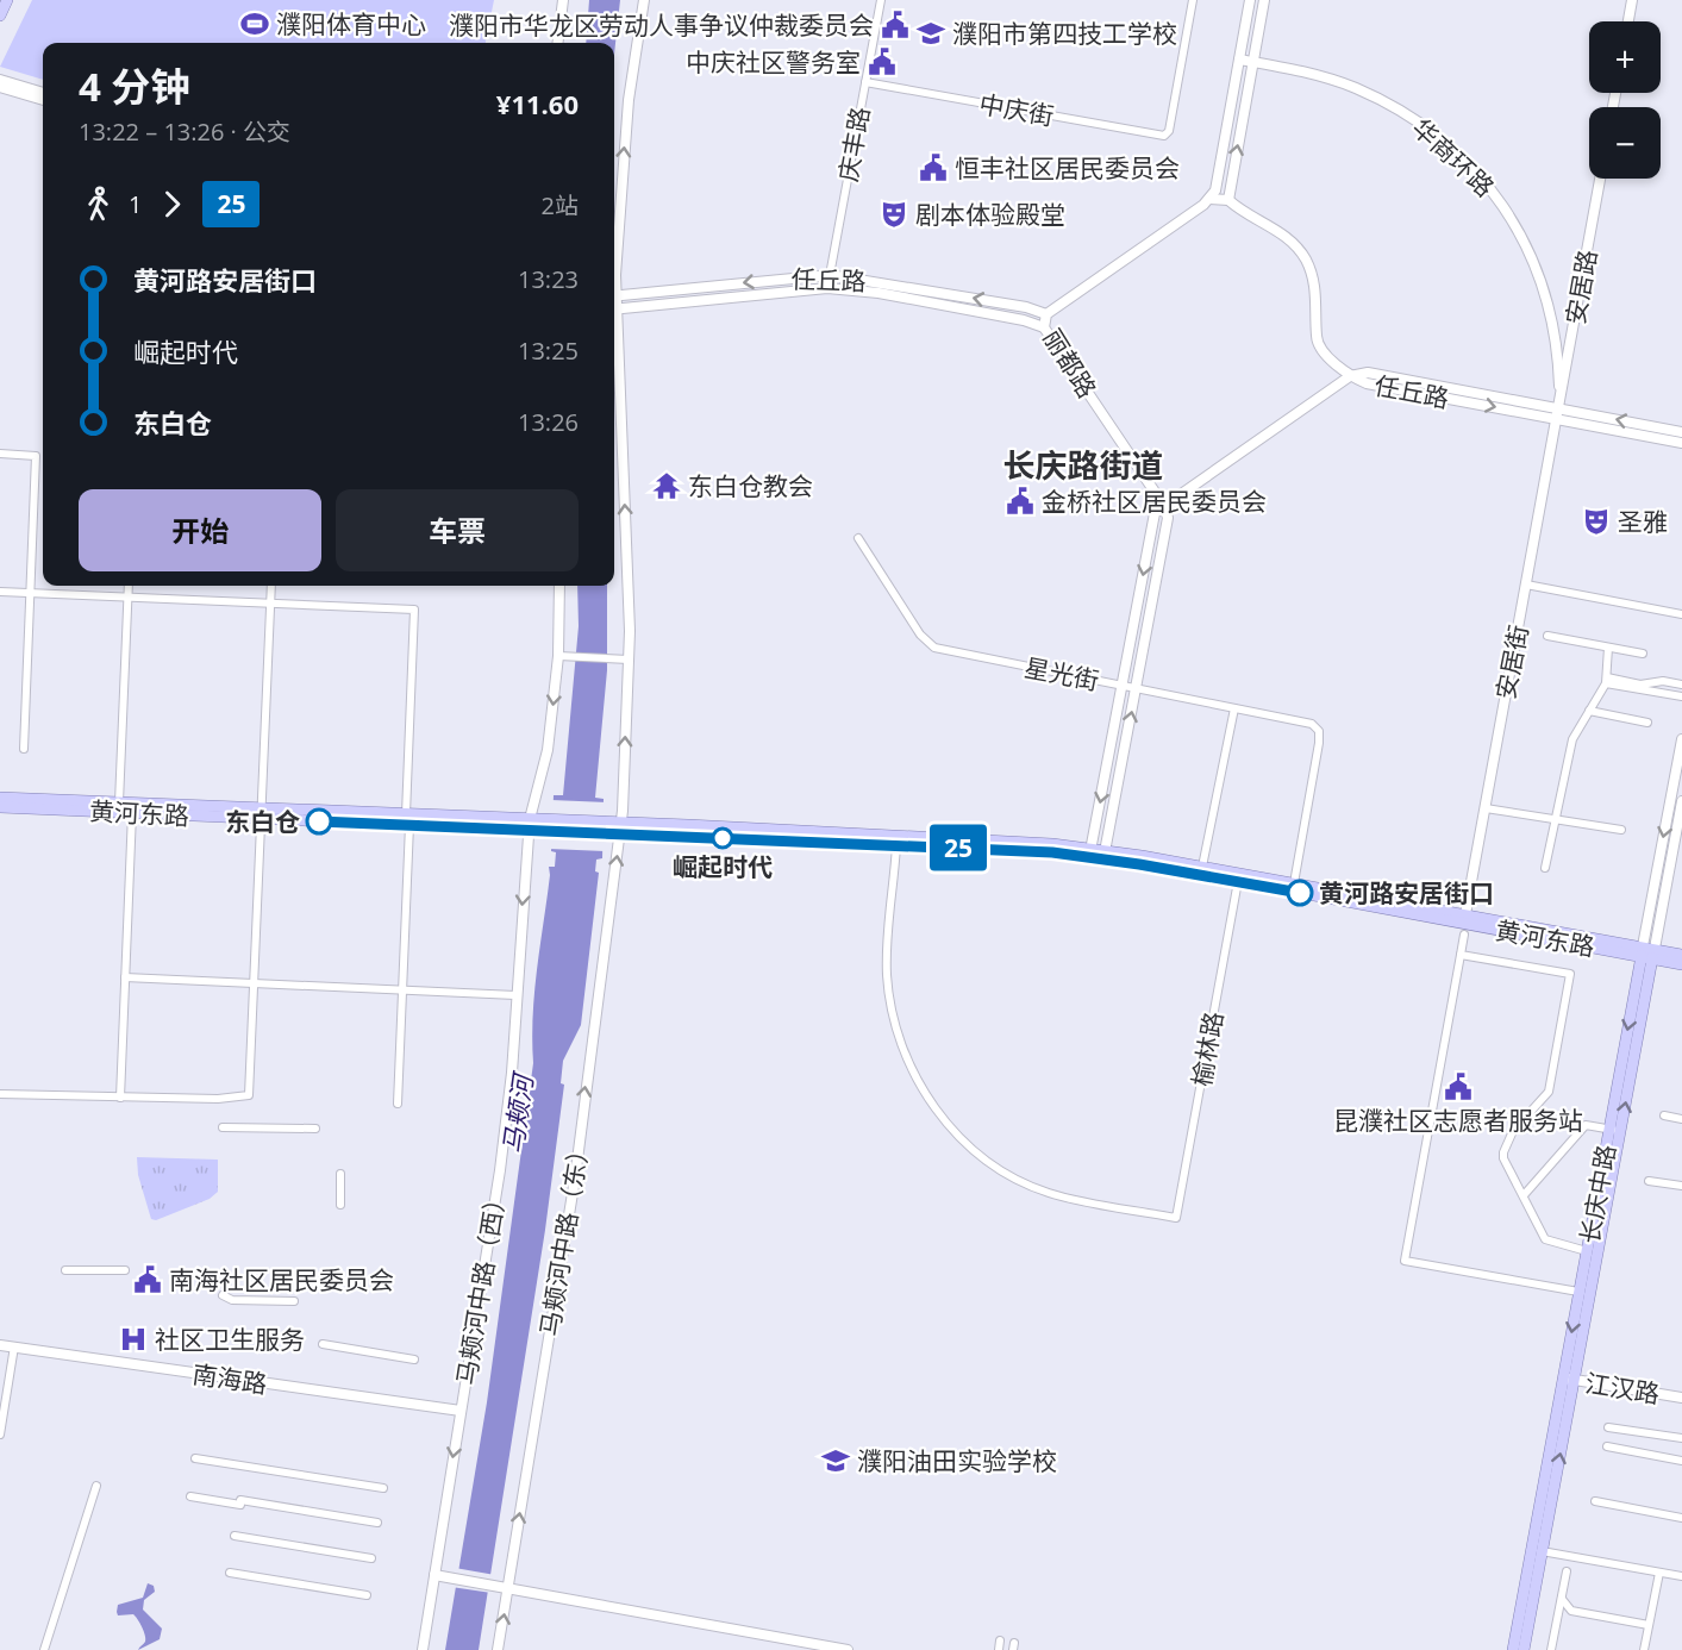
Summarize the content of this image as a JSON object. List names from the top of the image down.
{
  "streets": {
    "main road": ["黄河东路", "长庆中路"],
    "street": [
      "中庆街",
      "庆丰路",
      "华商环路",
      "任丘路",
      "安居路",
      "丽都路",
      "安居街",
      "星光街",
      "榆林路",
      "马颊河中路（东）",
      "马颊河中路（西）",
      "南海路",
      "江汉路"
    ]
  },
  "crossings": [
    ["中庆街", "庆丰路"],
    ["庆丰路", "任丘路"],
    ["华商环路", "任丘路"],
    ["华商环路", "安居路"],
    ["华商环路", "安居街"],
    ["任丘路", "安居路"],
    ["任丘路", "丽都路"],
    ["任丘路", "安居街"],
    ["安居路", "安居街"],
    ["安居街", "黄河东路"],
    ["星光街", "黄河东路"],
    ["黄河东路", "榆林路"],
    ["黄河东路", "长庆中路"],
    ["黄河东路", "马颊河中路（东）"],
    ["黄河东路", "马颊河中路（西）"],
    ["长庆中路", "江汉路"],
    ["马颊河中路（西）", "南海路"]
  ],
  "one_way": ["马颊河中路（东）", "马颊河中路（西）"],
  "districts": ["长庆路街道"],
  "water": ["马颊河"],
  "places": {
    "sports": ["濮阳体育中心"],
    "public building": [
      "濮阳市华龙区劳动人事争议仲裁委员会",
      "中庆社区警务室",
      "恒丰社区居民委员会",
      "金桥社区居民委员会",
      "昆濮社区志愿者服务站",
      "南海社区居民委员会"
    ],
    "school or university": ["濮阳市第四技工学校", "濮阳油田实验学校"],
    "theatre": ["剧本体验殿堂", "圣雅"],
    "temple": ["东白仓教会"],
    "other": ["东白仓", "崛起时代", "黄河路安居街口"],
    "hospital": ["社区卫生服务"]
  },
  "lines": ["bus line 25"],
  "page": {
    "on_map": "25",
    "map_buttons": ["+", "−"],
    "heading": ["4 分钟", "13:22 – 13:26 · 公交", "¥11.60"],
    "legs": ["1", "25", "2站"],
    "list": [
      {
        "name": "黄河路安居街口",
        "value": "13:23"
      },
      {
        "name": "崛起时代",
        "value": "13:25"
      },
      {
        "name": "东白仓",
        "value": "13:26"
      }
    ],
    "buttons": ["开始", "车票"]
  }
}
